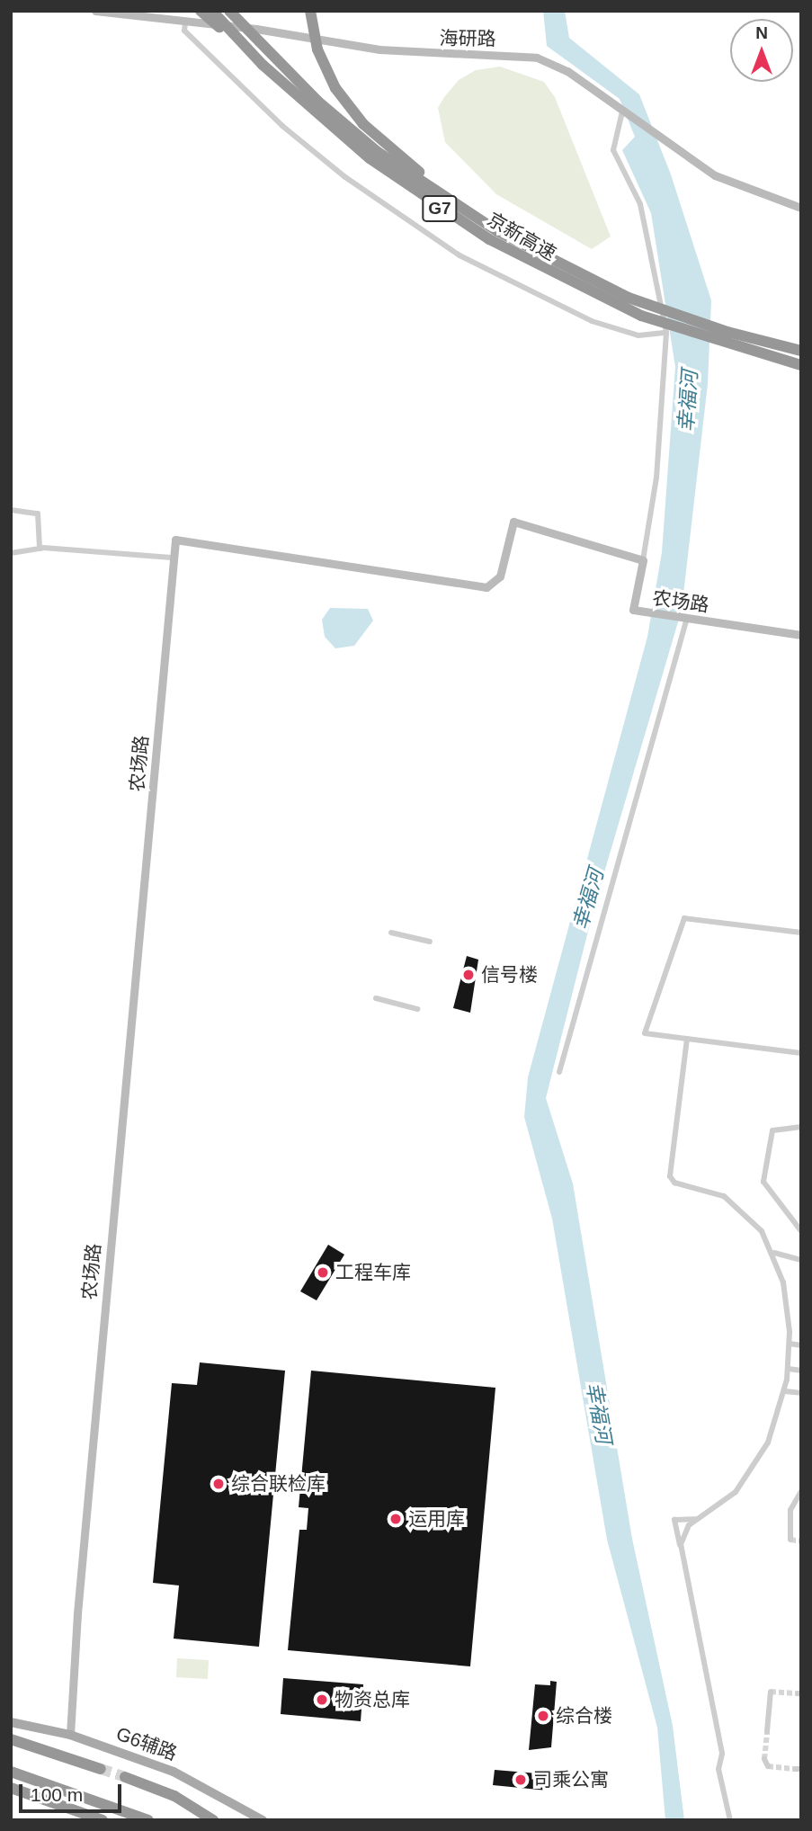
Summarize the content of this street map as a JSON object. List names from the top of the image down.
{
  "streets": {
    "highway": ["G7", "京新高速"],
    "main road": ["G6辅路"],
    "street": ["海研路", "农场路"]
  },
  "crossings": [
    ["农场路", "G6辅路"]
  ],
  "water": ["幸福河"],
  "places": [
    "信号楼",
    "工程车库",
    "综合联检库",
    "运用库",
    "物资总库",
    "综合楼",
    "司乘公寓"
  ],
  "scale_bar": "100 m",
  "north": "top"
}
